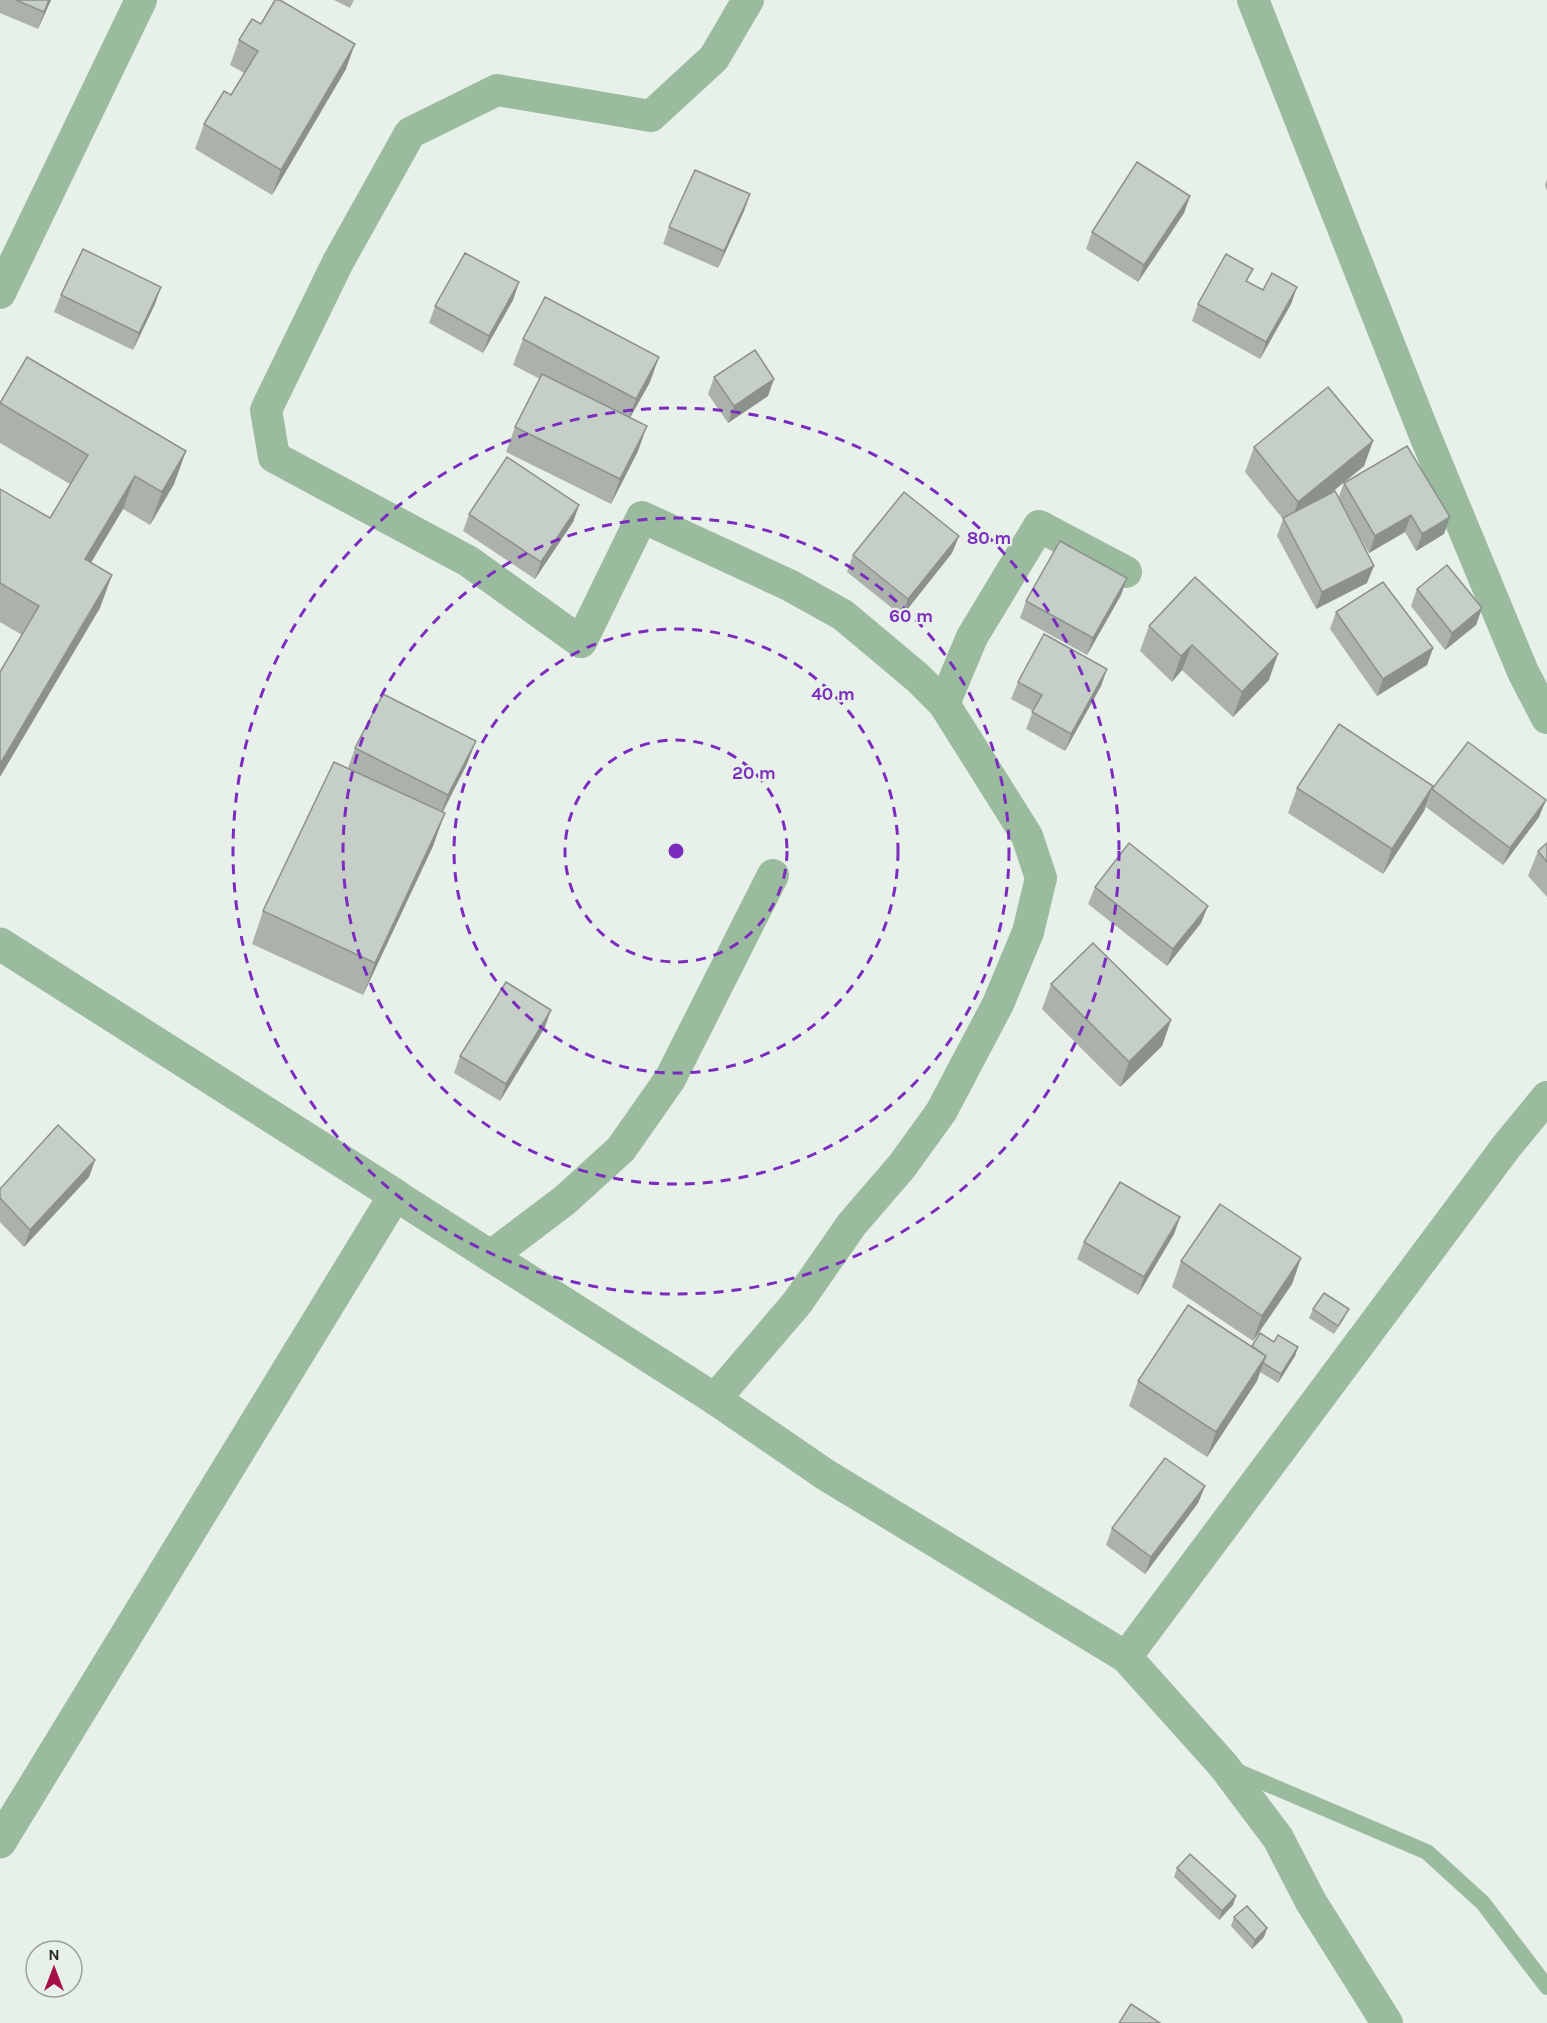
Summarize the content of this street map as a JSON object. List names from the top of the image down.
{
  "north": "top",
  "rings": [
    "80 m",
    "60 m",
    "40 m",
    "20 m"
  ]
}
